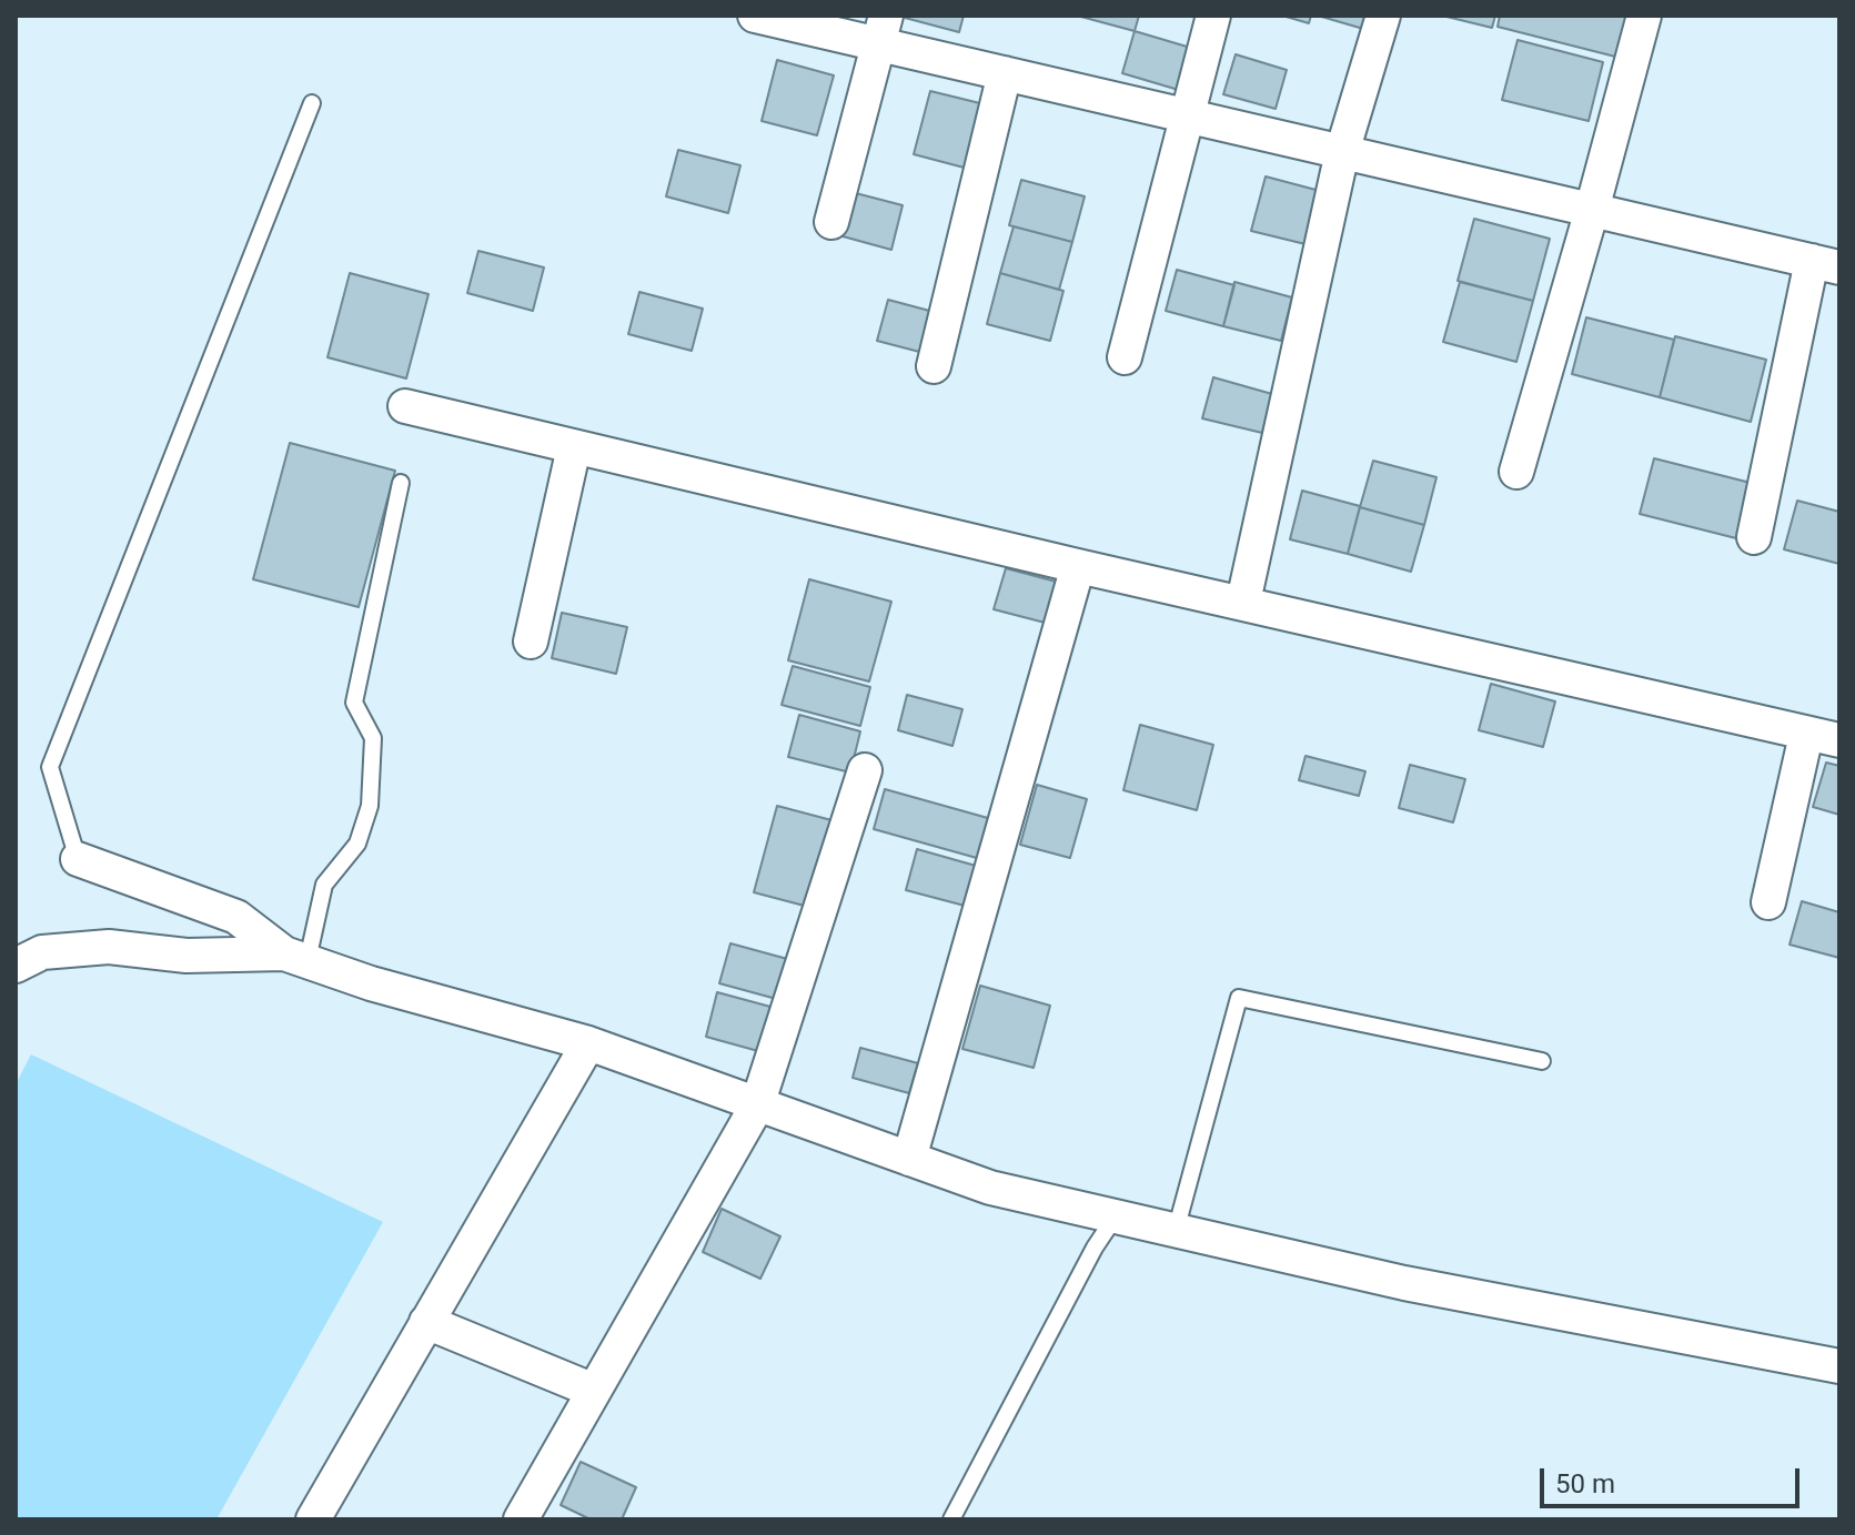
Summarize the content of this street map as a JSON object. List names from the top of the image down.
{
  "scale_bar": "50 m"
}
